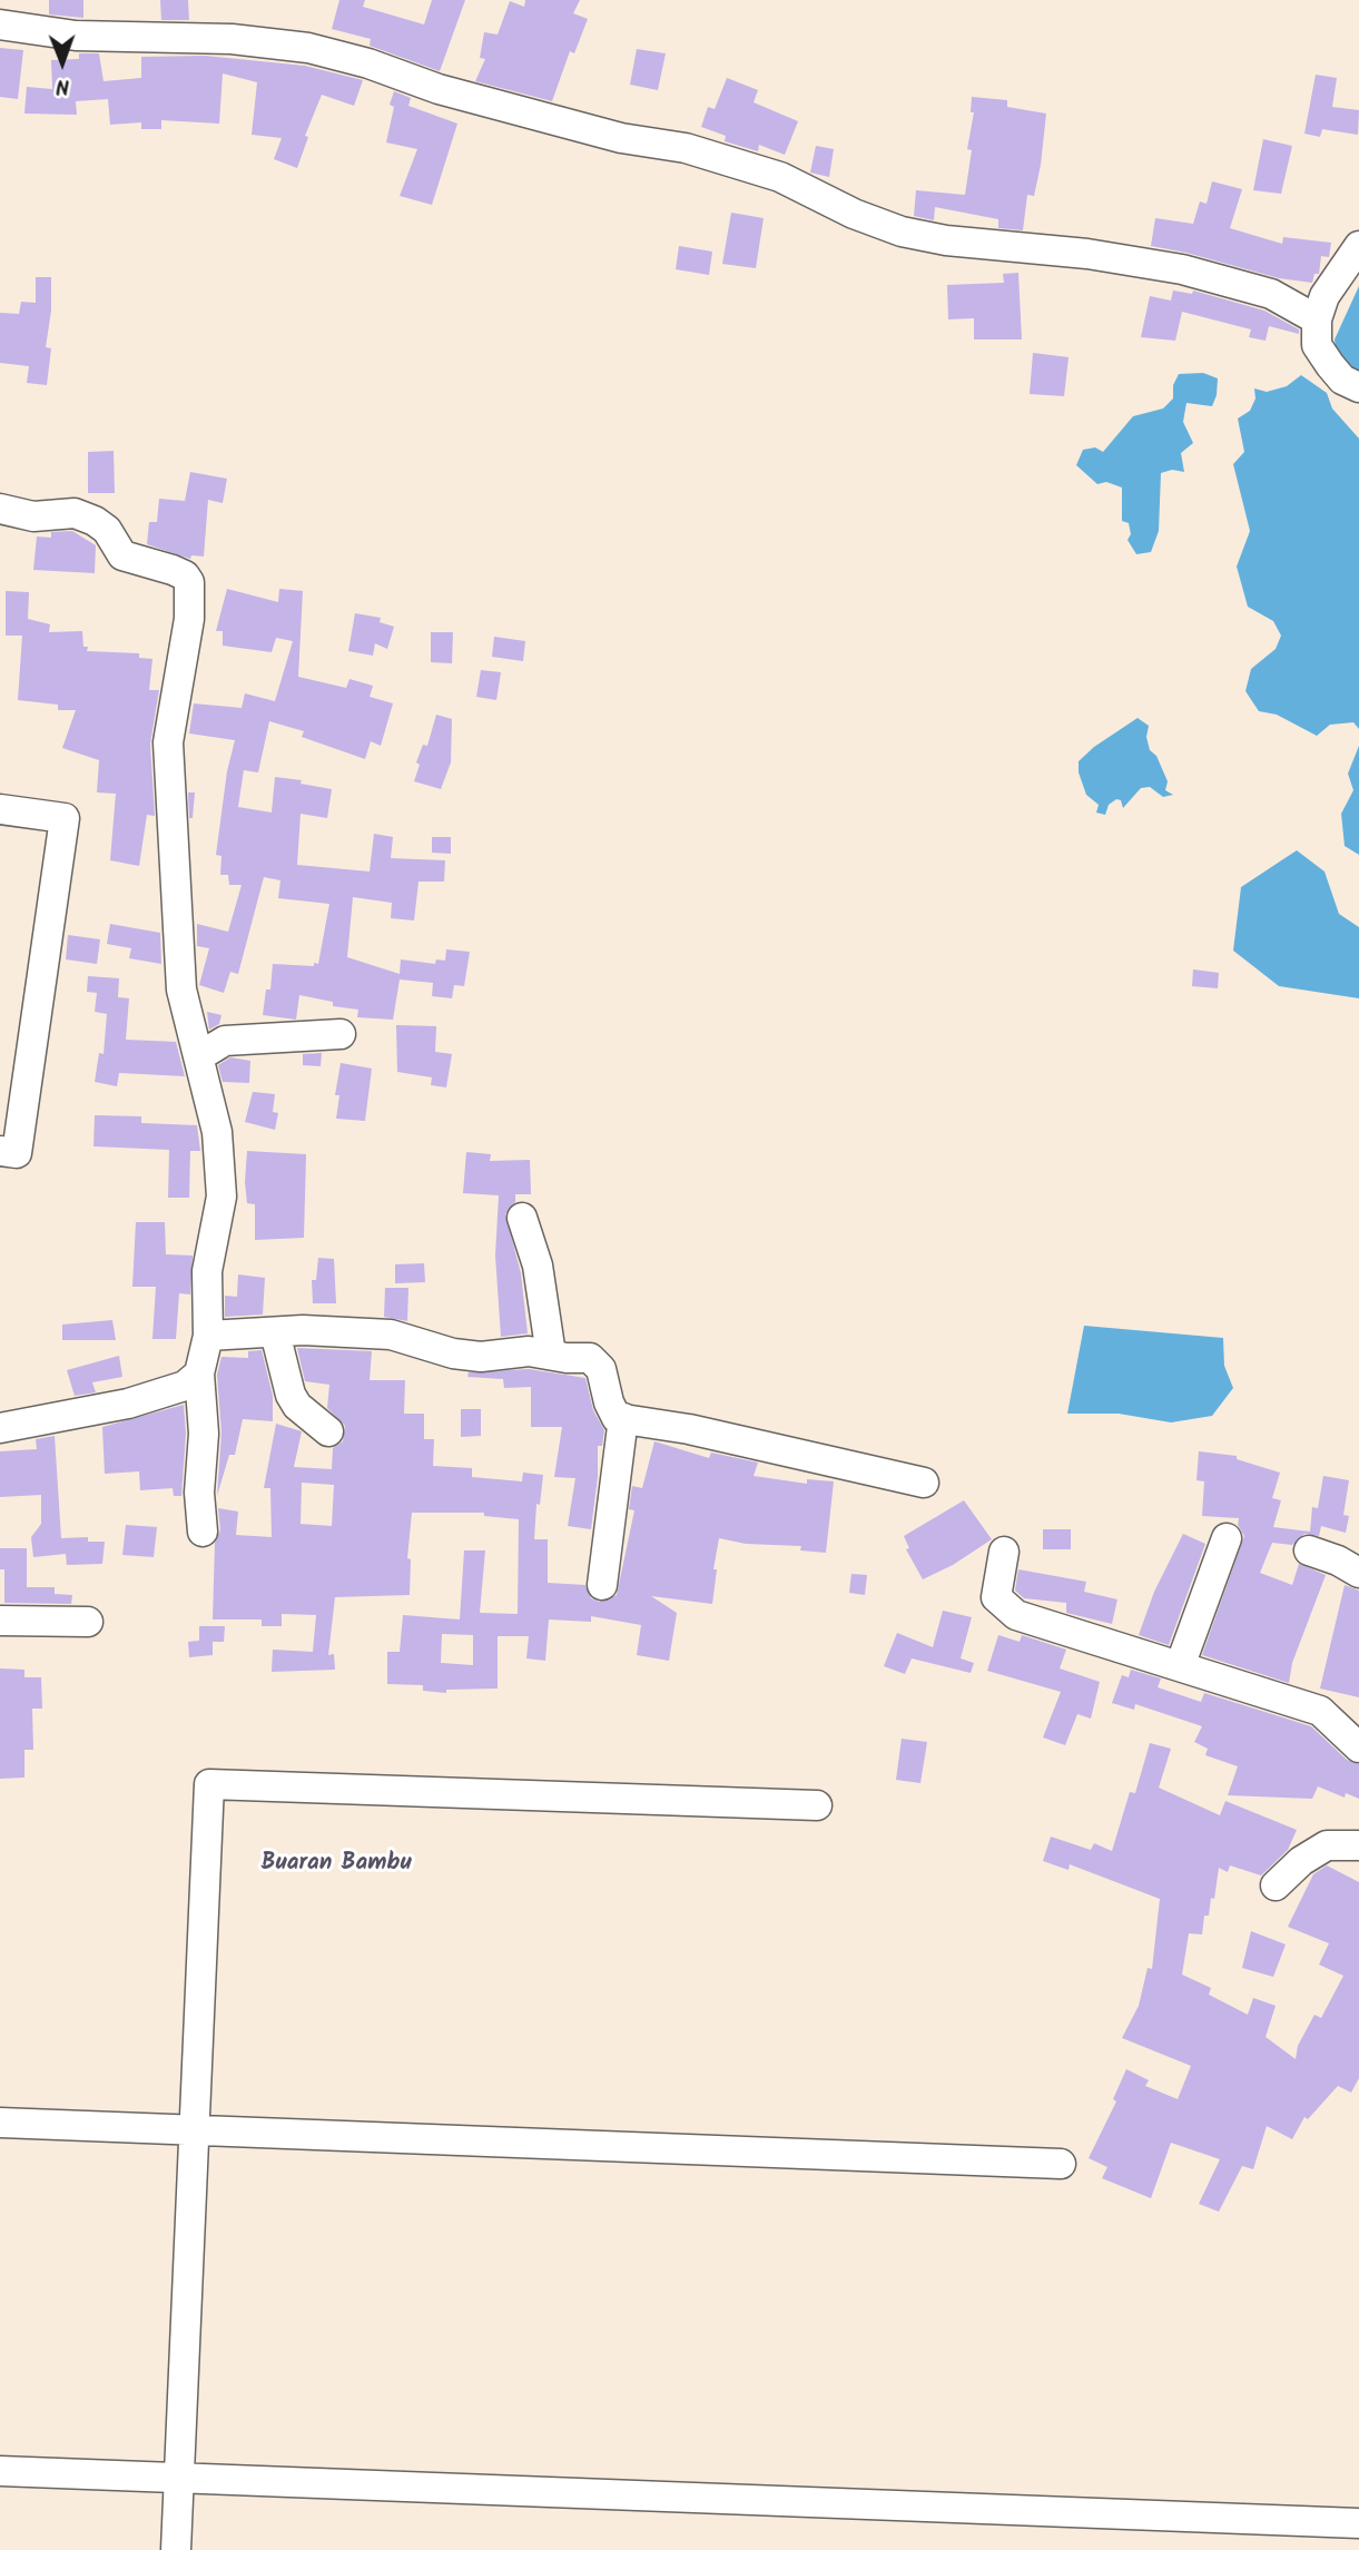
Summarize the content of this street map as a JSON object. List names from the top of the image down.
{
  "districts": ["Buaran Bambu"],
  "north": "bottom"
}
